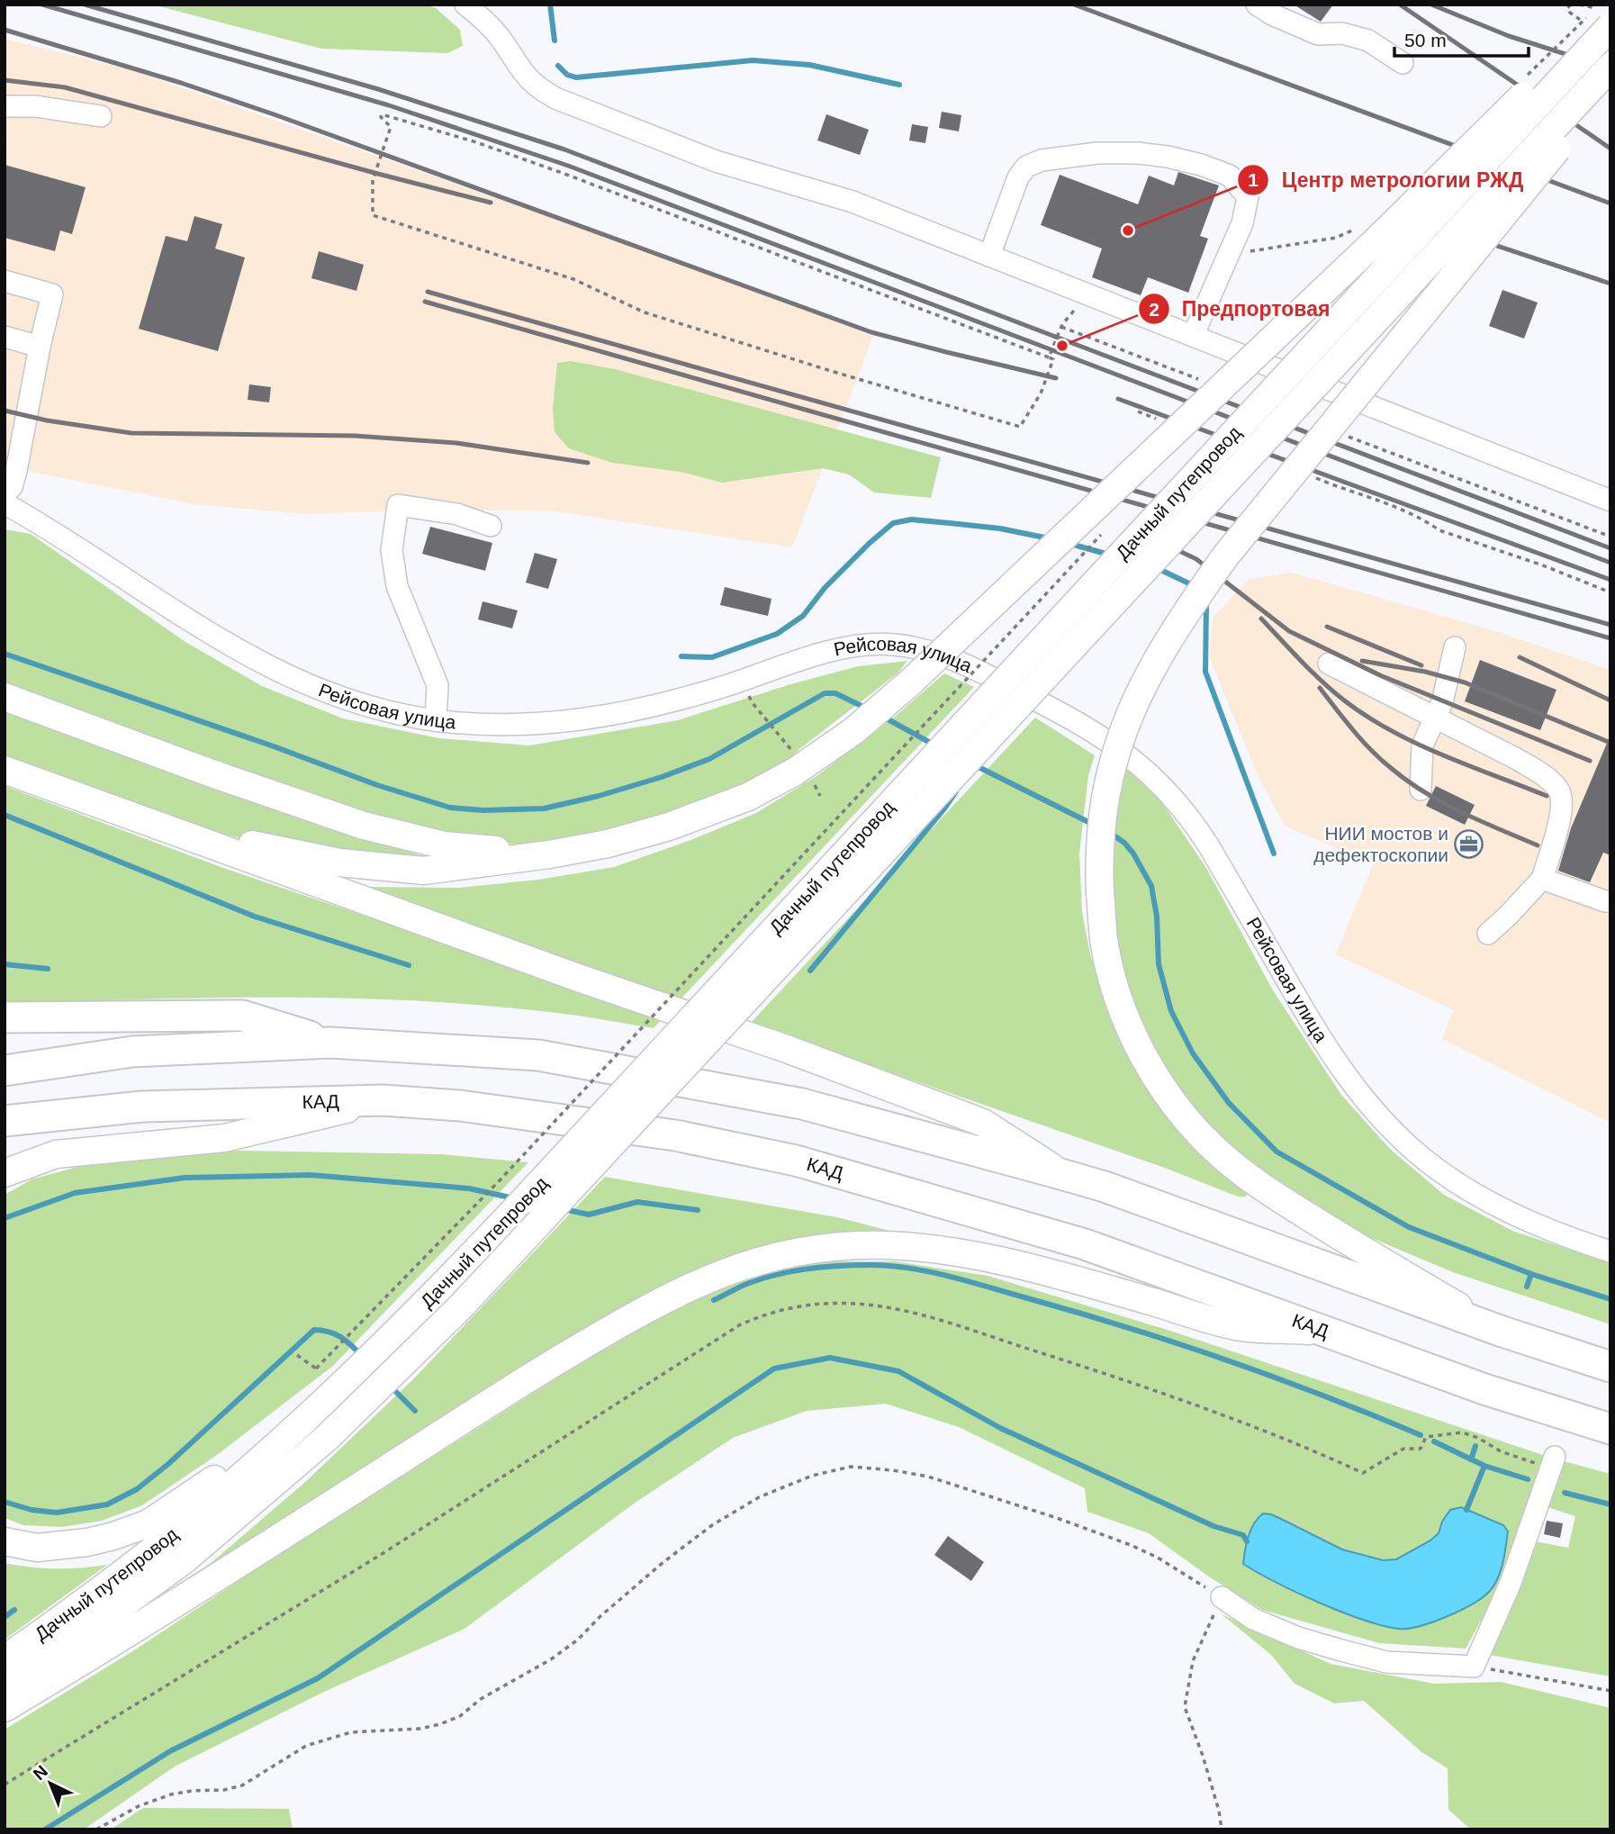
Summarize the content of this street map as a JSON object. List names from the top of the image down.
{
  "streets": {
    "highway": ["КАД"],
    "main road": ["Дачный путепровод"],
    "street": ["Рейсовая улица"]
  },
  "places": {
    "other": ["Центр метрологии РЖД", "Предпортовая"],
    "office": ["НИИ мостов и дефектоскопии"]
  },
  "scale_bar": "50 m",
  "north": "top left"
}
